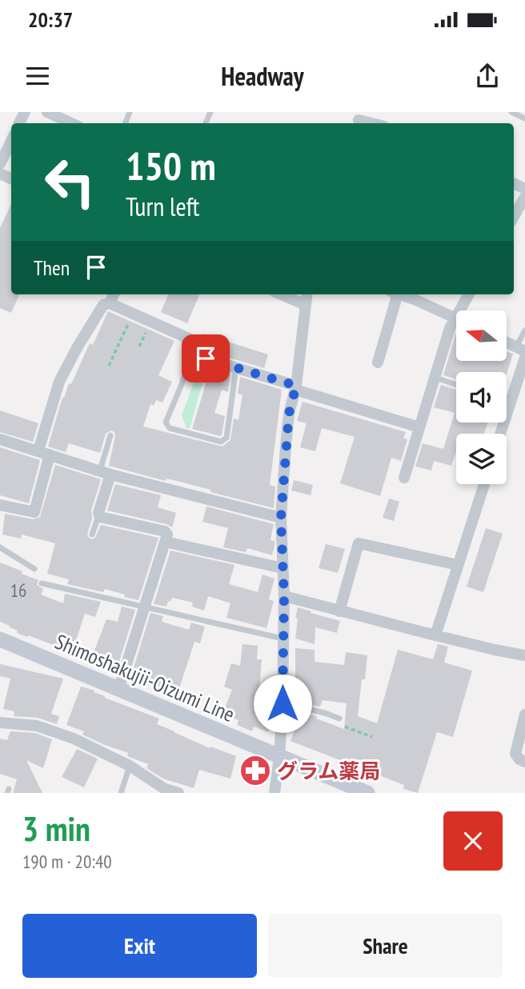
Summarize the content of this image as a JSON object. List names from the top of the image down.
{
  "streets": {
    "main road": ["Shimoshakujii-Oizumi Line"]
  },
  "places": {
    "pharmacy": ["グラム薬局"]
  },
  "house_numbers": ["16"],
  "north": "left",
  "page": {
    "status": "20:37",
    "header": "Headway",
    "turn": ["150 m", "Turn left"],
    "then": "Then",
    "heading": ["3 min", "190 m · 20:40"],
    "buttons": ["Exit", "Share"]
  }
}
